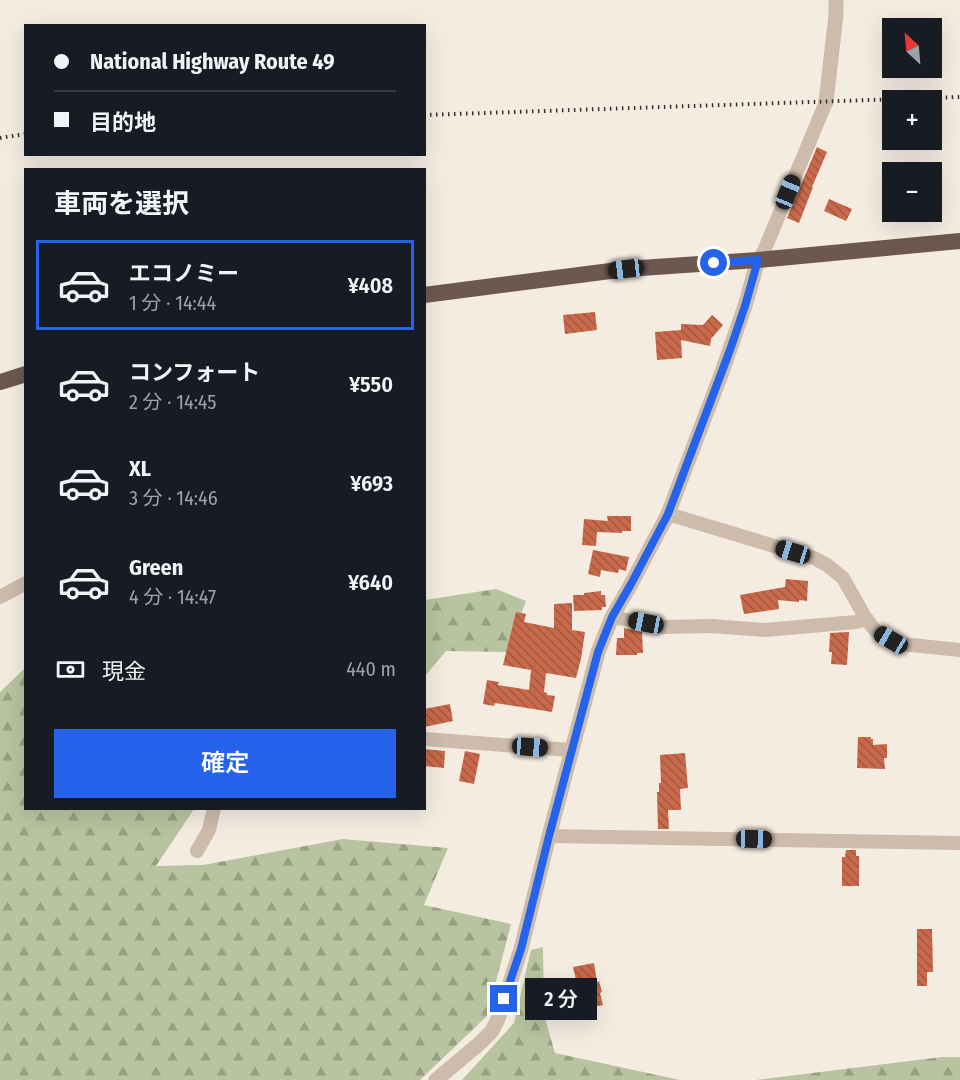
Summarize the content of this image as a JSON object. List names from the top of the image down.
{
  "north": "top left",
  "page": {
    "map_buttons": ["+", "−"],
    "banner": ["National Highway Route 49", "目的地"],
    "heading": "車両を選択",
    "list": [
      {
        "name": "エコノミー",
        "note": "1 分 · 14:44",
        "value": "¥408"
      },
      {
        "name": "コンフォート",
        "note": "2 分 · 14:45",
        "value": "¥550"
      },
      {
        "name": "XL",
        "note": "3 分 · 14:46",
        "value": "¥693"
      },
      {
        "name": "Green",
        "note": "4 分 · 14:47",
        "value": "¥640"
      }
    ],
    "pay": ["現金", "440 m"],
    "buttons": "確定",
    "bubble": "2 分"
  }
}
